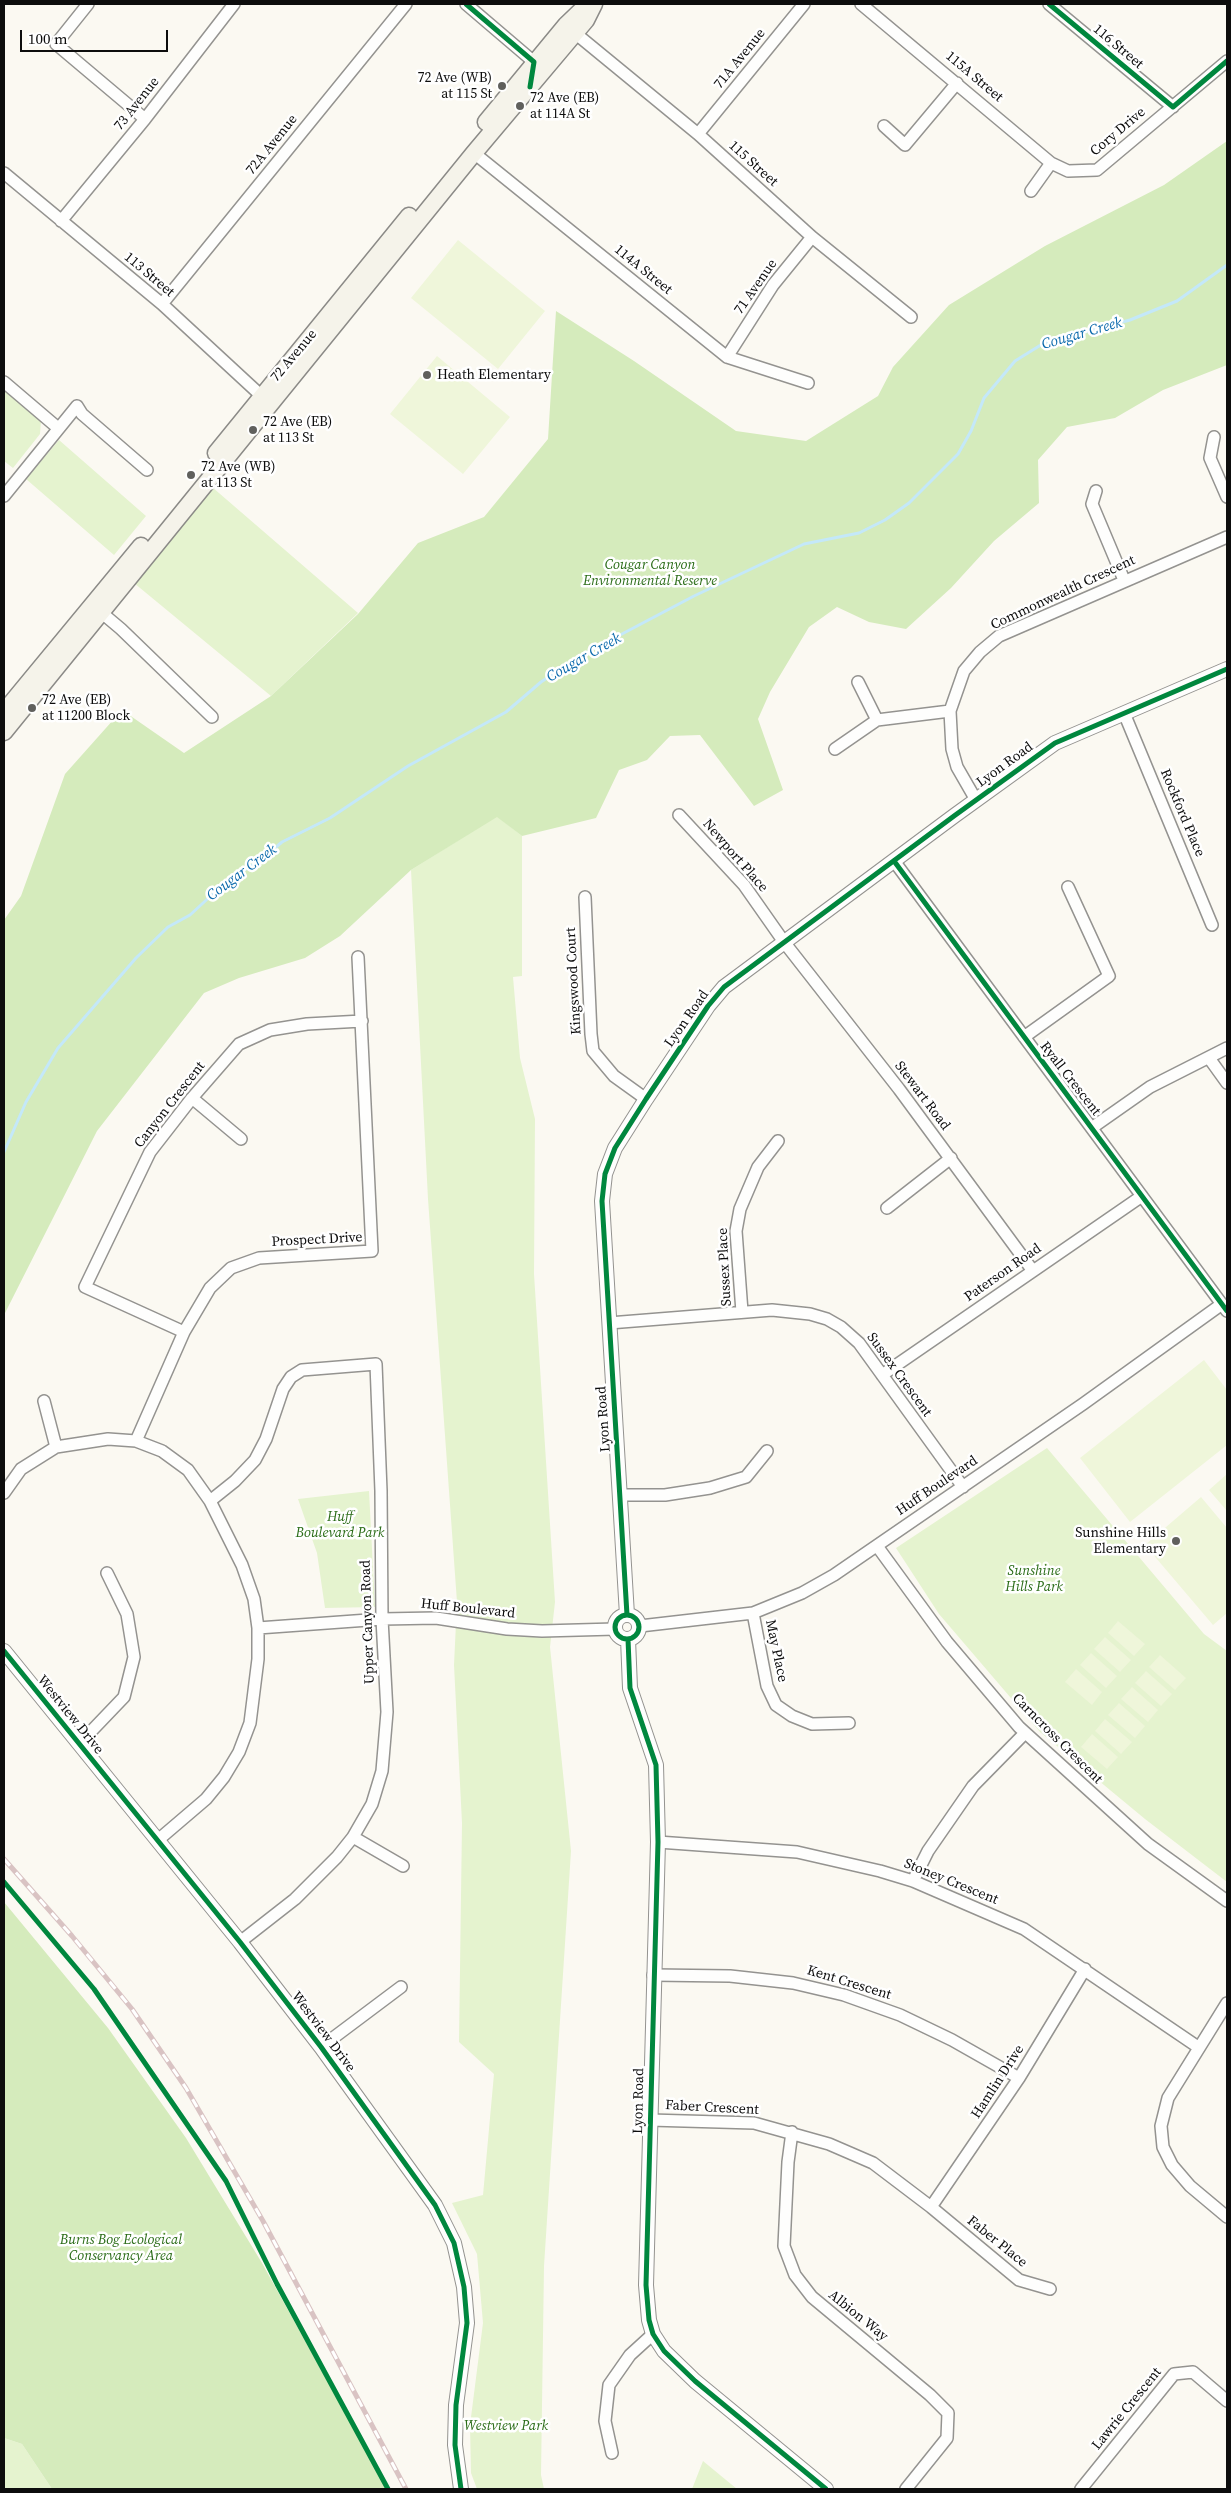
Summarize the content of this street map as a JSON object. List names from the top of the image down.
{
  "streets": {
    "main road": ["72 Avenue"],
    "street": [
      "116 Street",
      "71A Avenue",
      "115A Street",
      "73 Avenue",
      "Cory Drive",
      "72A Avenue",
      "115 Street",
      "114A Street",
      "113 Street",
      "71 Avenue",
      "Commonwealth Crescent",
      "Lyon Road",
      "Rockford Place",
      "Newport Place",
      "Kingswood Court",
      "Ryall Crescent",
      "Stewart Road",
      "Canyon Crescent",
      "Prospect Drive",
      "Sussex Place",
      "Paterson Road",
      "Sussex Crescent",
      "Huff Boulevard",
      "Upper Canyon Road",
      "May Place",
      "Westview Drive",
      "Carncross Crescent",
      "Stoney Crescent",
      "Kent Crescent",
      "Hamlin Drive",
      "Faber Crescent",
      "Faber Place",
      "Albion Way",
      "Lawrie Crescent"
    ]
  },
  "crossings": [
    ["116 Street", "Cory Drive"],
    ["71A Avenue", "115 Street"],
    ["115A Street", "Cory Drive"],
    ["73 Avenue", "113 Street"],
    ["72A Avenue", "113 Street"],
    ["115 Street", "71 Avenue"],
    ["115 Street", "72 Avenue"],
    ["114A Street", "71 Avenue"],
    ["114A Street", "72 Avenue"],
    ["113 Street", "72 Avenue"],
    ["Commonwealth Crescent", "Lyon Road"],
    ["Lyon Road", "Rockford Place"],
    ["Lyon Road", "Newport Place"],
    ["Lyon Road", "Kingswood Court"],
    ["Lyon Road", "Ryall Crescent"],
    ["Lyon Road", "Stewart Road"],
    ["Lyon Road", "Sussex Crescent"],
    ["Lyon Road", "Huff Boulevard"],
    ["Lyon Road", "Stoney Crescent"],
    ["Lyon Road", "Kent Crescent"],
    ["Lyon Road", "Faber Crescent"],
    ["Newport Place", "Stewart Road"],
    ["Ryall Crescent", "Paterson Road"],
    ["Ryall Crescent", "Huff Boulevard"],
    ["Stewart Road", "Paterson Road"],
    ["Canyon Crescent", "Prospect Drive"],
    ["Sussex Place", "Sussex Crescent"],
    ["Paterson Road", "Sussex Crescent"],
    ["Sussex Crescent", "Huff Boulevard"],
    ["Huff Boulevard", "Upper Canyon Road"],
    ["Huff Boulevard", "May Place"],
    ["Huff Boulevard", "Carncross Crescent"],
    ["Upper Canyon Road", "Westview Drive"],
    ["Stoney Crescent", "Hamlin Drive"],
    ["Kent Crescent", "Hamlin Drive"],
    ["Hamlin Drive", "Faber Crescent"],
    ["Hamlin Drive", "Faber Place"],
    ["Faber Crescent", "Faber Place"],
    ["Faber Crescent", "Albion Way"]
  ],
  "water": ["Cougar Creek"],
  "parks": [
    "Cougar Canyon Environmental Reserve",
    "Huff Boulevard Park",
    "Sunshine Hills Park",
    "Burns Bog Ecological Conservancy Area",
    "Westview Park"
  ],
  "places": [
    "72 Ave (WB) at 115 St",
    "72 Ave (EB) at 114A St",
    "Heath Elementary",
    "72 Ave (EB) at 113 St",
    "72 Ave (WB) at 113 St",
    "72 Ave (EB) at 11200 Block",
    "Sunshine Hills Elementary"
  ],
  "scale_bar": "100 m"
}
